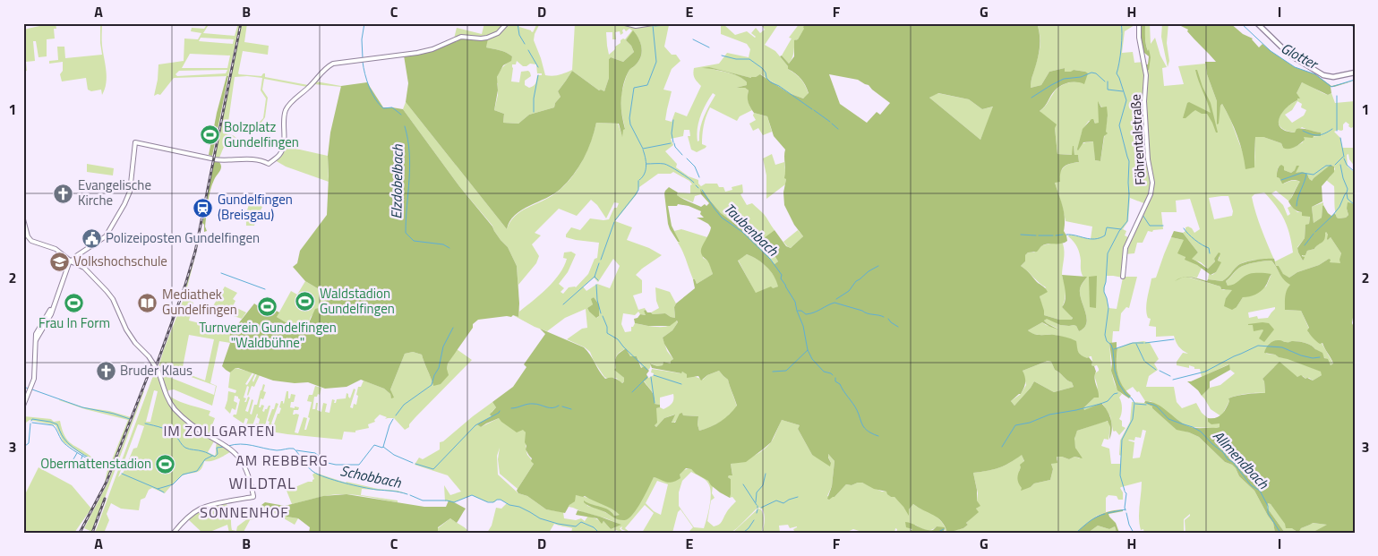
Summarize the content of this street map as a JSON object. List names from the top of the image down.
{
  "streets": {
    "street": ["Föhrentalstraße"]
  },
  "districts": [
    "IM ZOLLGARTEN",
    "AM REBBERG",
    "WILDTAL",
    "SONNENHOF"
  ],
  "water": [
    "Glotter",
    "Elzdobelbach",
    "Taubenbach",
    "Allmendbach",
    "Schobbach"
  ],
  "places": {
    "sports": [
      "Bolzplatz Gundelfingen",
      "Waldstadion Gundelfingen",
      "Frau In Form",
      "Turnverein Gundelfingen \"Waldbühne\"",
      "Obermattenstadion"
    ],
    "church": ["Evangelische Kirche", "Bruder Klaus"],
    "station": ["Gundelfingen (Breisgau)"],
    "public building": ["Polizeiposten Gundelfingen"],
    "school or university": ["Volkshochschule"],
    "library": ["Mediathek Gundelfingen"]
  },
  "grid": {
    "columns": [
      "A",
      "B",
      "C",
      "D",
      "E",
      "F",
      "G",
      "H",
      "I"
    ],
    "rows": ["1", "2", "3"]
  }
}
